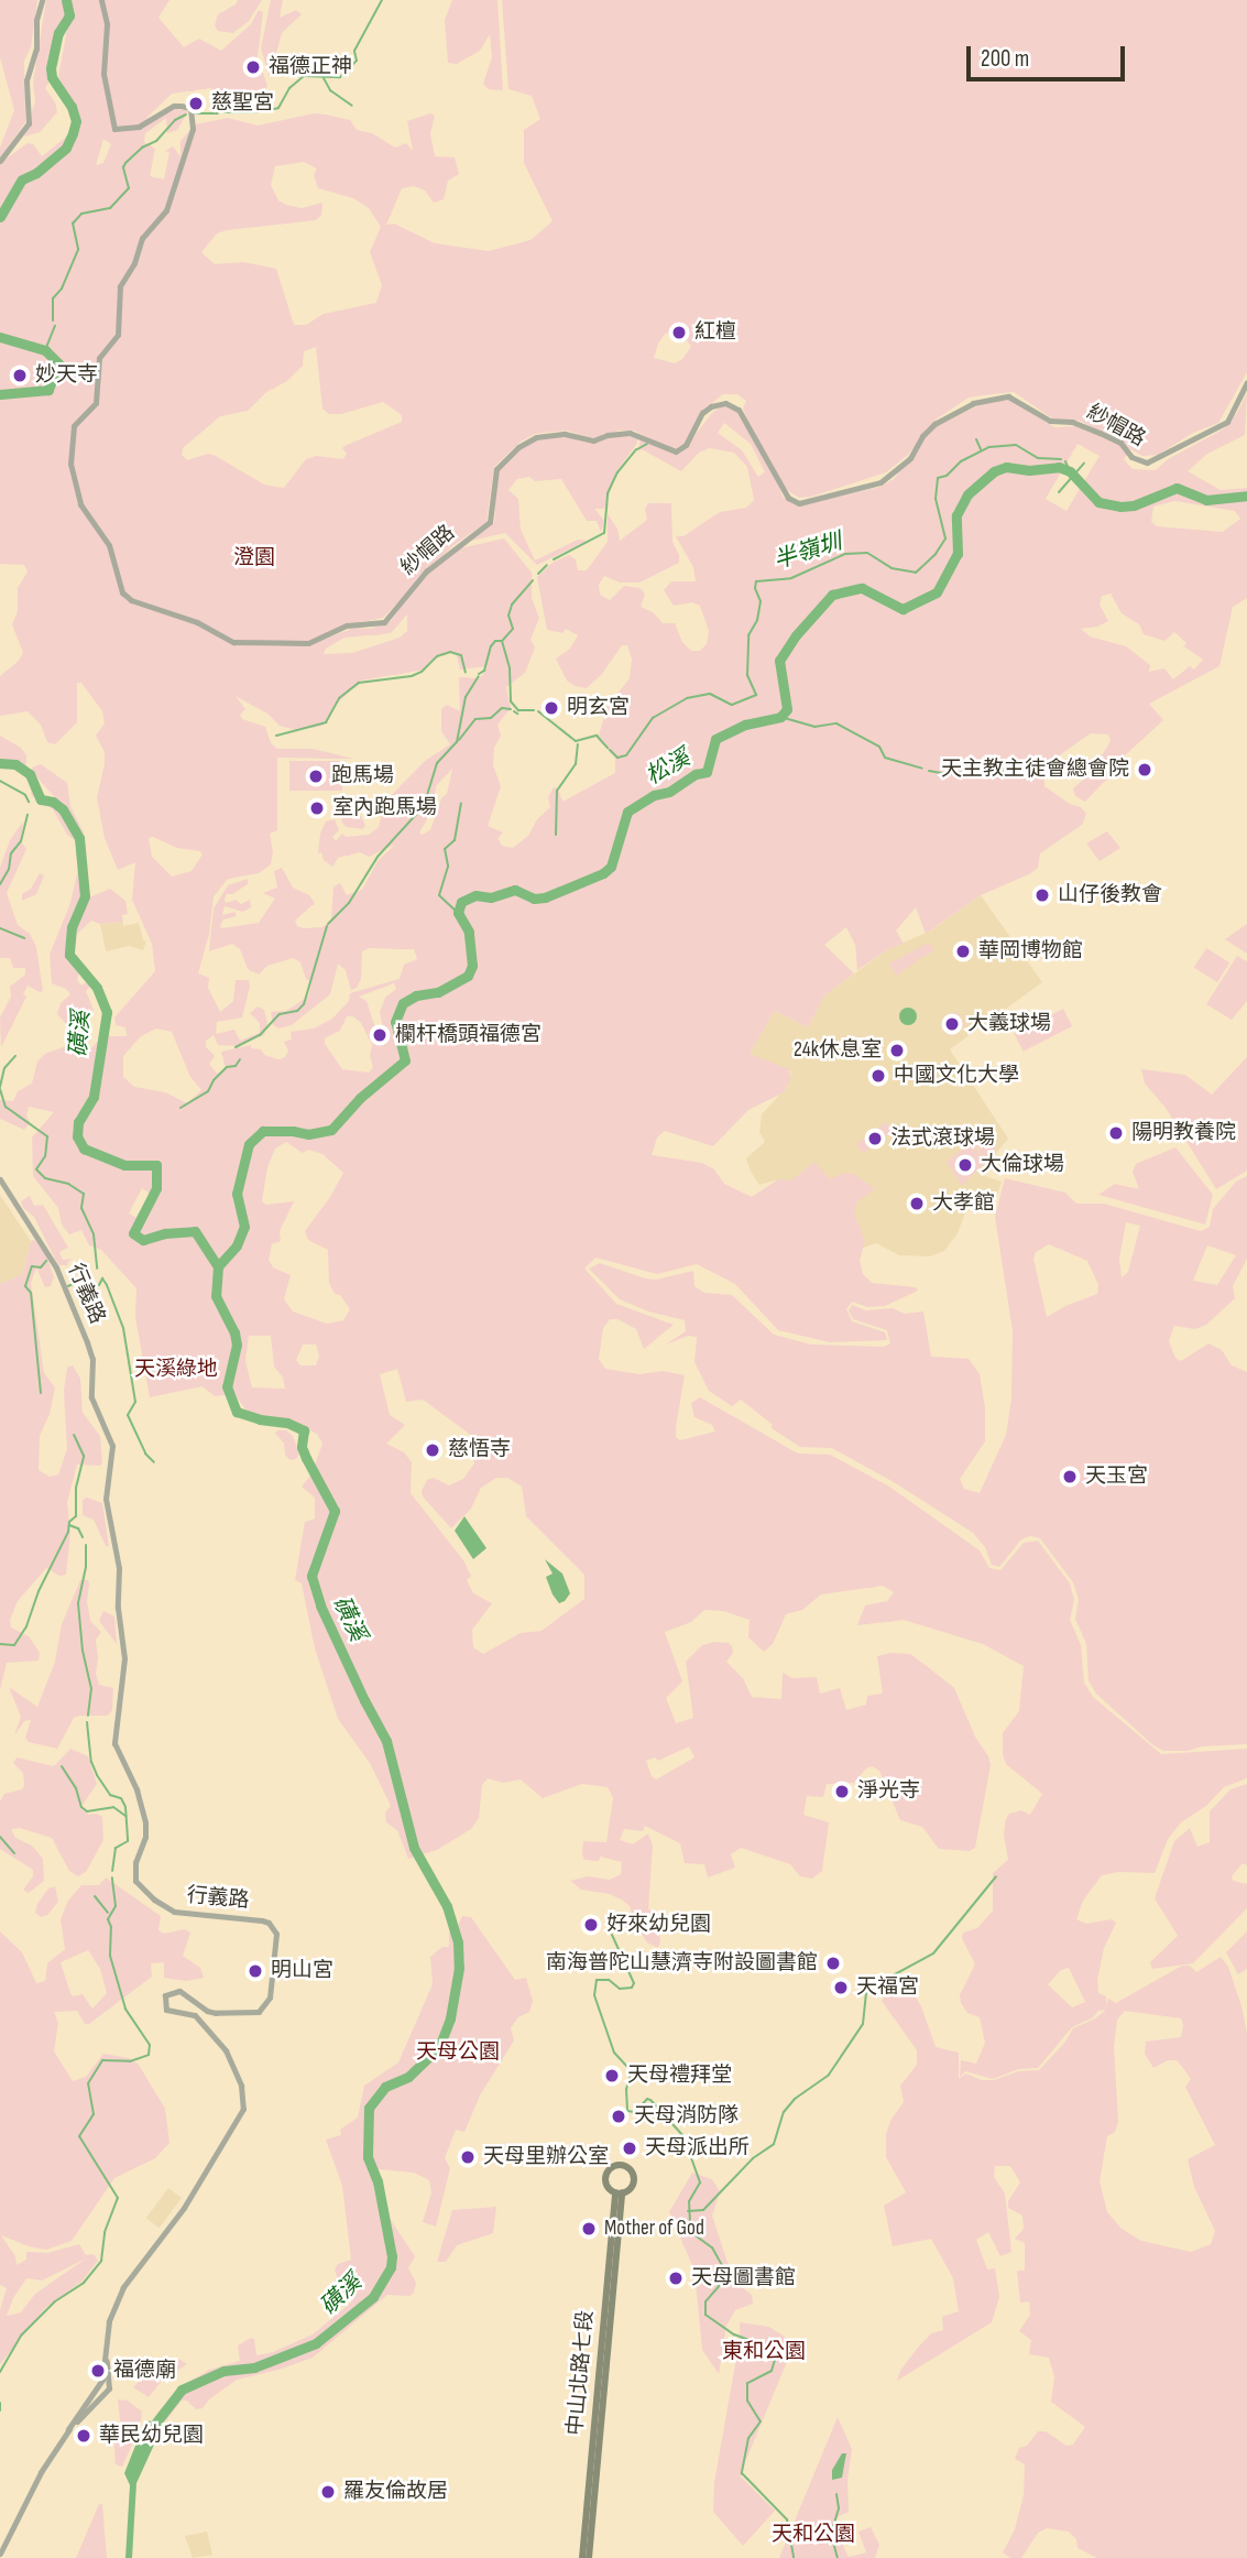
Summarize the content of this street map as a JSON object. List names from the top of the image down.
{
  "streets": {
    "main road": ["中山北路七段"],
    "street": ["紗帽路", "行義路"]
  },
  "water": ["半嶺圳", "松溪", "磺溪"],
  "parks": [
    "澄園",
    "天溪綠地",
    "天母公園",
    "東和公園",
    "天和公園"
  ],
  "places": [
    "福德正神",
    "慈聖宮",
    "紅檀",
    "妙天寺",
    "明玄宮",
    "天主教主徒會總會院",
    "跑馬場",
    "室內跑馬場",
    "山仔後教會",
    "華岡博物館",
    "大義球場",
    "欄杆橋頭福德宮",
    "24k休息室",
    "中國文化大學",
    "陽明教養院",
    "法式滾球場",
    "大倫球場",
    "大孝館",
    "慈悟寺",
    "天玉宮",
    "淨光寺",
    "好來幼兒園",
    "南海普陀山慧濟寺附設圖書館",
    "明山宮",
    "天福宮",
    "天母禮拜堂",
    "天母消防隊",
    "天母派出所",
    "天母里辦公室",
    "Mother of God",
    "天母圖書館",
    "福德廟",
    "華民幼兒園",
    "羅友倫故居"
  ],
  "scale_bar": "200 m"
}
